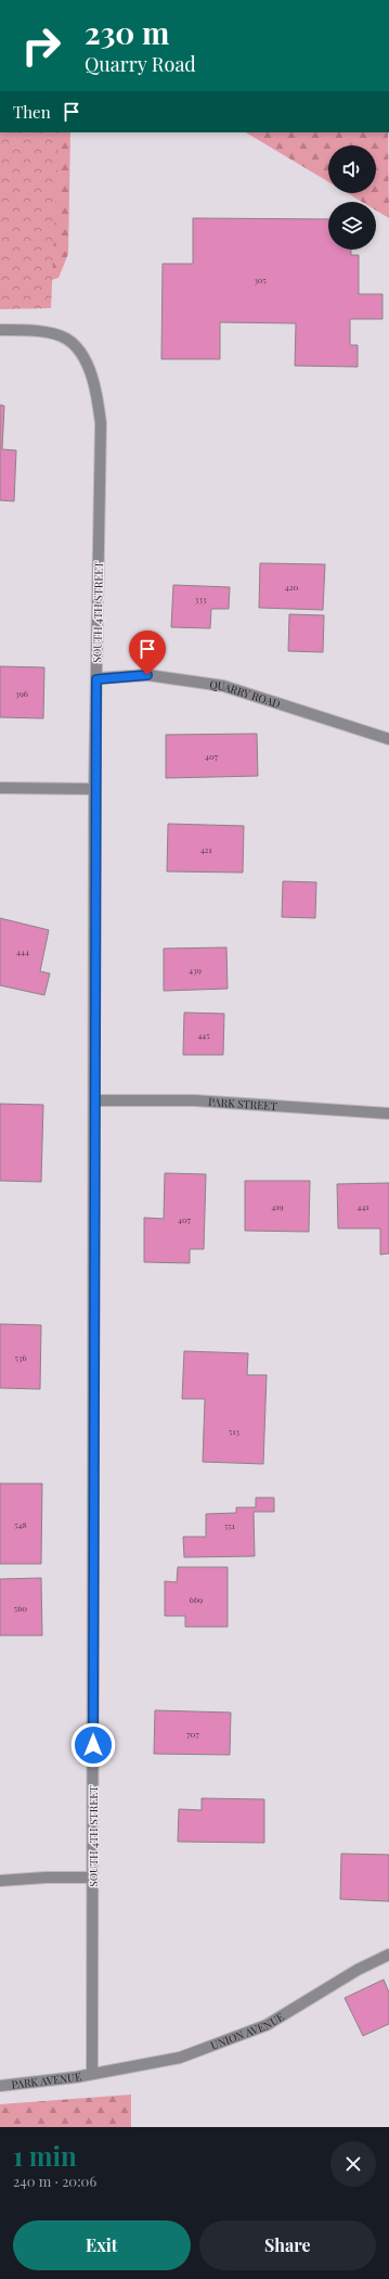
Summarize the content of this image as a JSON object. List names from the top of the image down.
{
  "streets": {
    "street": [
      "SOUTH 4TH STREET",
      "QUARRY ROAD",
      "PARK STREET",
      "UNION AVENUE",
      "PARK AVENUE"
    ]
  },
  "crossings": [
    ["SOUTH 4TH STREET", "QUARRY ROAD"],
    ["SOUTH 4TH STREET", "PARK STREET"],
    ["SOUTH 4TH STREET", "UNION AVENUE"],
    ["SOUTH 4TH STREET", "PARK AVENUE"],
    ["UNION AVENUE", "PARK AVENUE"]
  ],
  "house_numbers": [
    "305",
    "420",
    "333",
    "396",
    "407",
    "421",
    "444",
    "439",
    "445",
    "419",
    "441",
    "407",
    "536",
    "513",
    "548",
    "551",
    "669",
    "560",
    "707"
  ],
  "page": {
    "turn": ["230 m", "Quarry Road"],
    "then": "Then",
    "heading": ["1 min", "240 m · 20:06"],
    "buttons": ["Exit", "Share"]
  }
}
